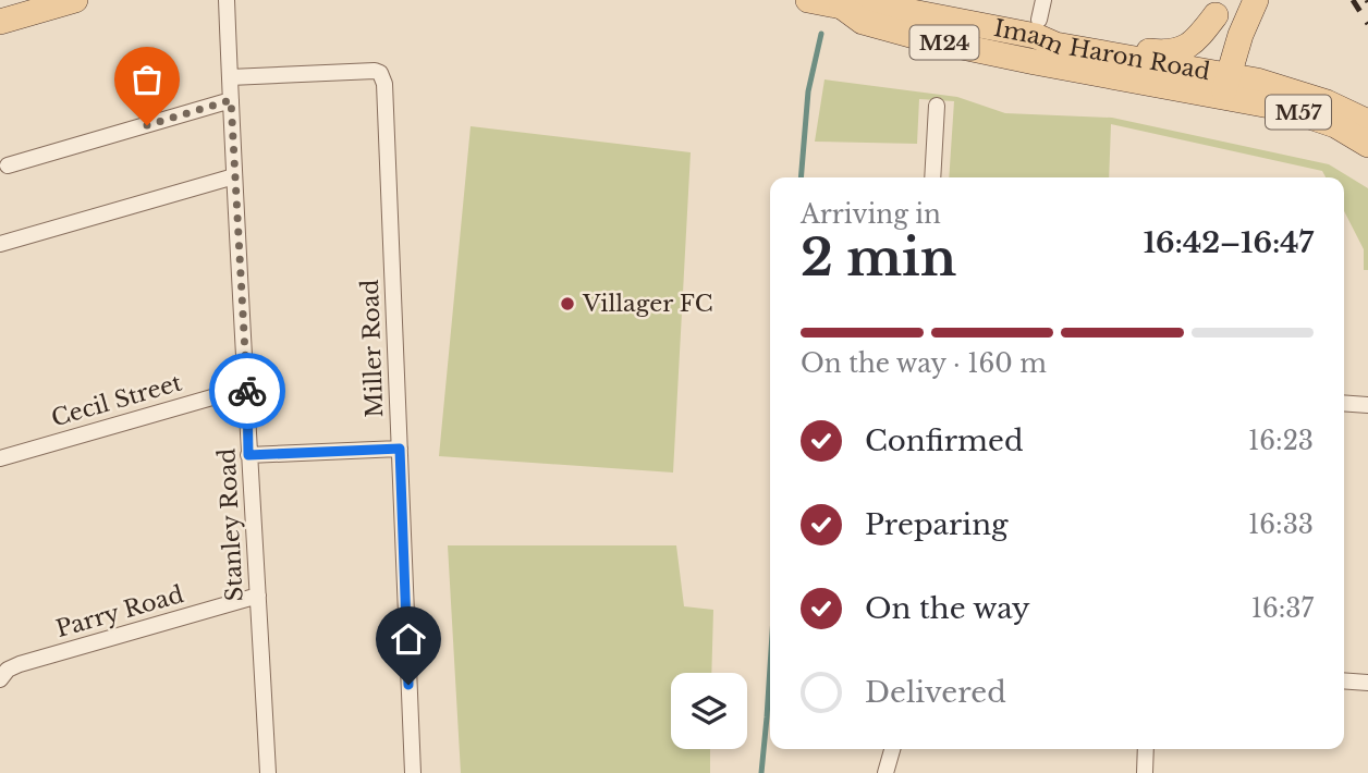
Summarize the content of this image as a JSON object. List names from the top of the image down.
{
  "streets": {
    "main road": ["M24", "Imam Haron Road", "M57"],
    "street": [
      "Miller Road",
      "Cecil Street",
      "Stanley Road",
      "Parry Road"
    ]
  },
  "crossings": [
    ["Imam Haron Road", "M57"],
    ["Miller Road", "Stanley Road"],
    ["Cecil Street", "Stanley Road"],
    ["Stanley Road", "Parry Road"]
  ],
  "places": ["Villager FC"],
  "page": {
    "heading": ["2 min", "Arriving in", "16:42–16:47"],
    "bar": "On the way · 160 m",
    "list": [
      ["Confirmed", "16:23"],
      ["Preparing", "16:33"],
      ["On the way", "16:37"],
      "Delivered"
    ]
  }
}
